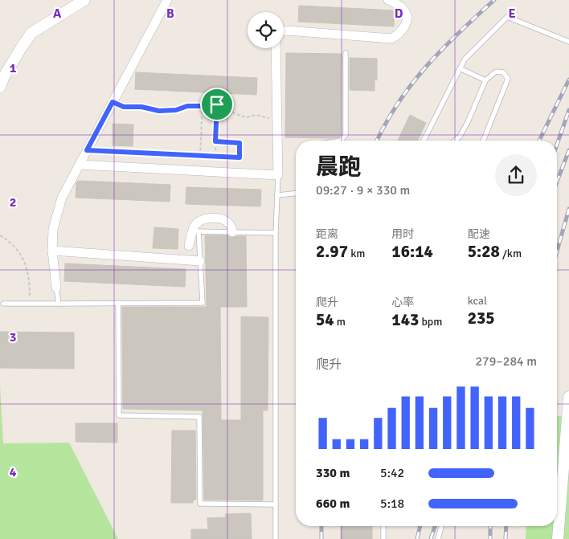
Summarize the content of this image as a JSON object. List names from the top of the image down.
{
  "page": {
    "heading": ["晨跑", "09:27 · 9 × 330 m"],
    "stats": [
      ["距离", "2.97 km"],
      ["用时", "16:14"],
      ["配速", "5:28 /km"],
      ["爬升", "54 m"],
      ["心率", "143 bpm"],
      ["kcal", "235"]
    ],
    "chart": ["爬升", "279–284 m"],
    "list": [
      {
        "name": "330 m",
        "note": "5:42"
      },
      {
        "name": "660 m",
        "note": "5:18"
      }
    ]
  },
  "grid": {
    "columns": [
      "A",
      "B",
      "D",
      "E"
    ],
    "rows": [
      "1",
      "2",
      "3",
      "4"
    ]
  }
}
